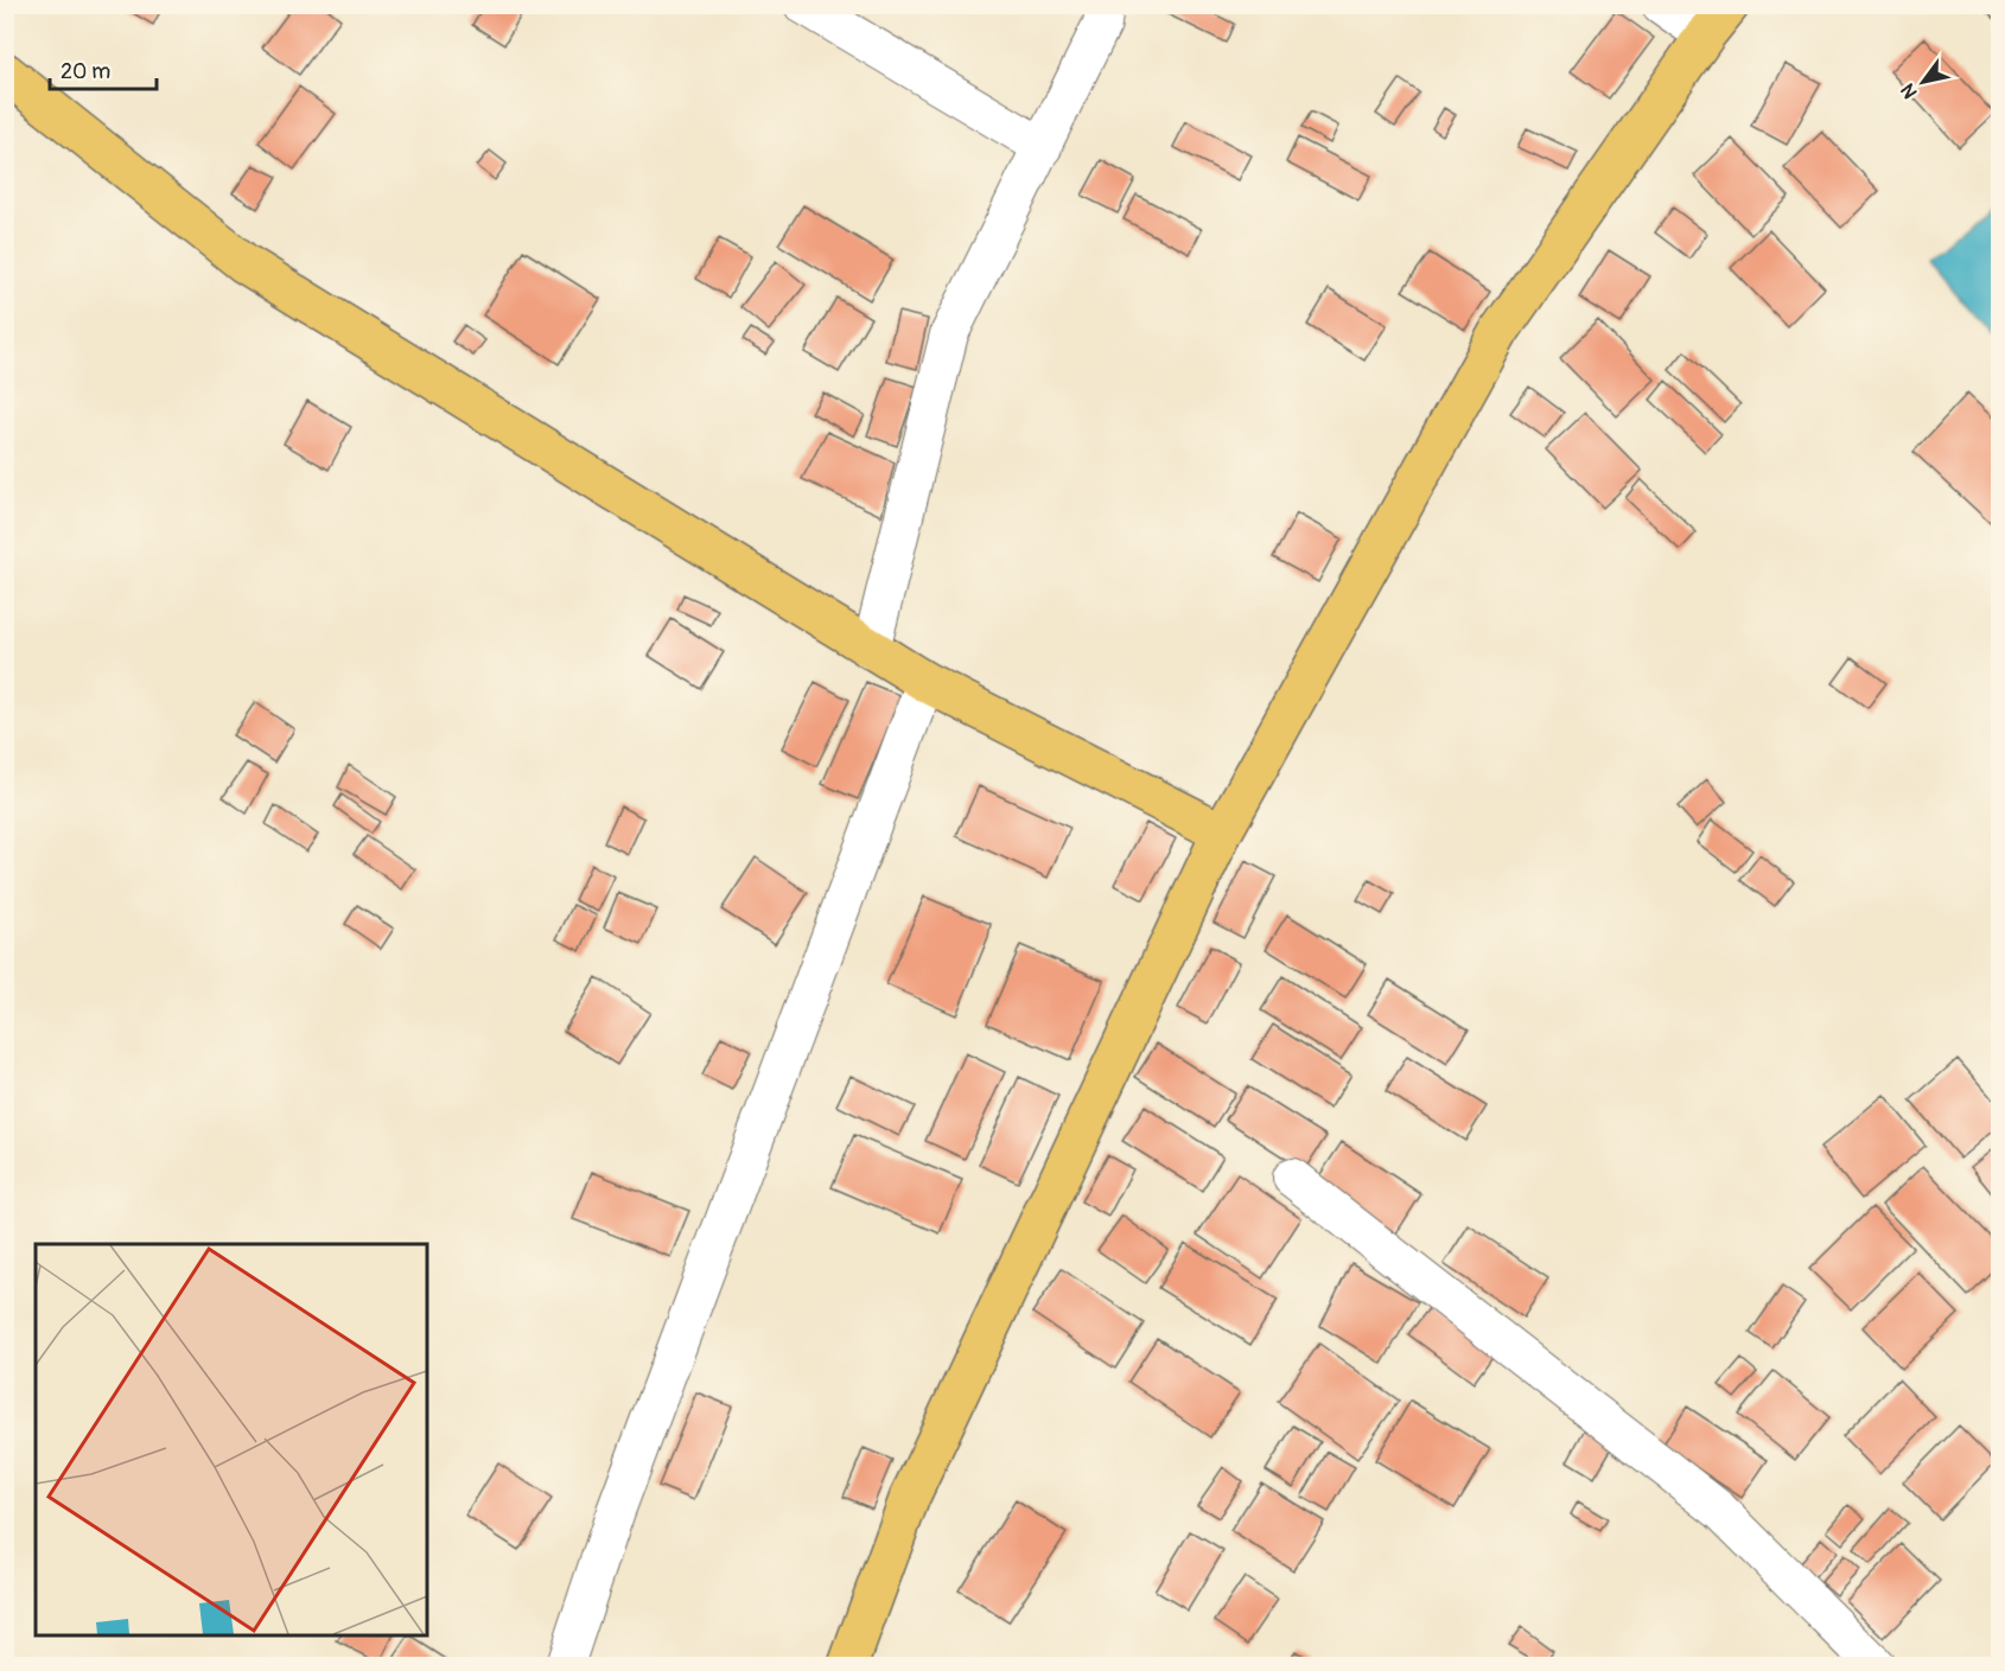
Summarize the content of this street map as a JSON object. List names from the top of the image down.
{
  "scale_bar": "20 m",
  "north": "bottom left"
}
